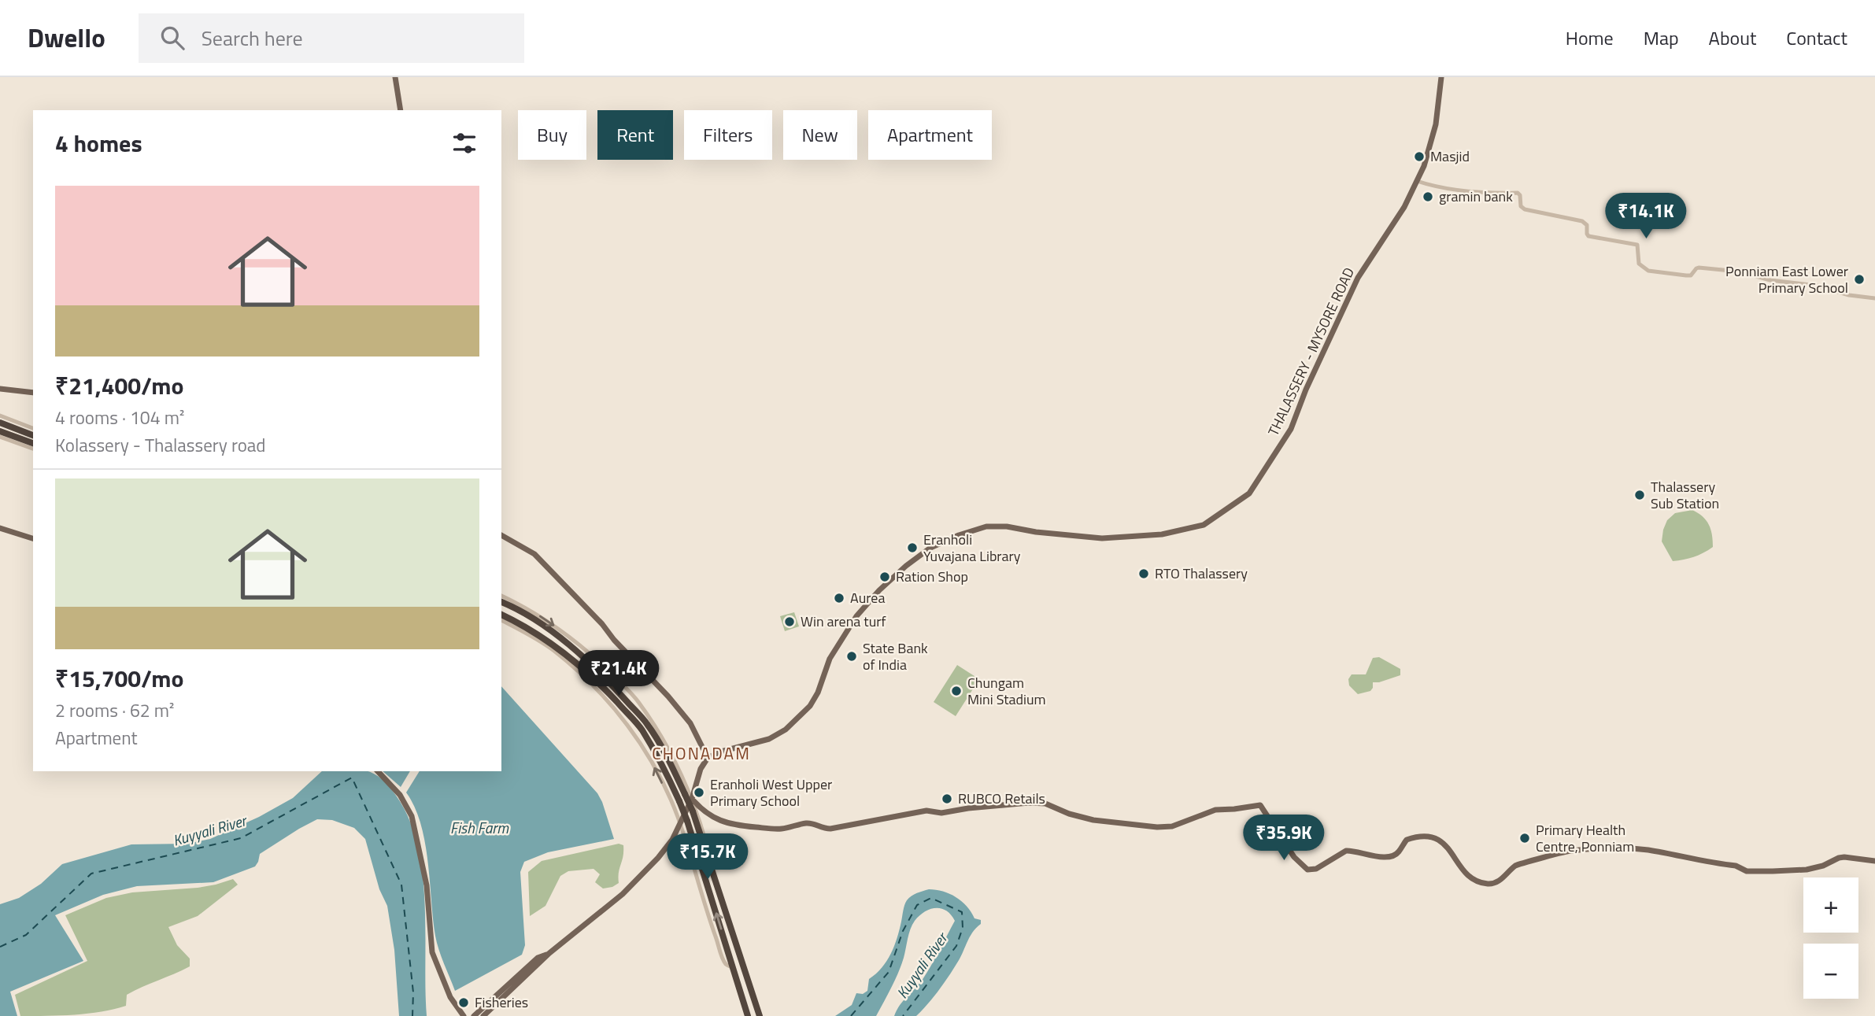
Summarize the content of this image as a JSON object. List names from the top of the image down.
{
  "streets": {
    "main road": ["THALASSERY - MYSORE ROAD"]
  },
  "districts": ["CHONADAM"],
  "water": ["Fish Farm", "Kuyyali River"],
  "places": [
    "Masjid",
    "gramin bank",
    "Ponniam East Lower Primary School",
    "Thalassery Sub Station",
    "Eranholi Yuvajana Library",
    "RTO Thalassery",
    "Ration Shop",
    "Aurea",
    "Win arena turf",
    "State Bank of India",
    "Chungam Mini Stadium",
    "Eranholi West Upper Primary School",
    "RUBCO Retails",
    "Primary Health Centre, Ponniam",
    "Fisheries"
  ],
  "page": {
    "header": "Dwello",
    "search": "Search here",
    "nav": [
      "Home",
      "Map",
      "About",
      "Contact"
    ],
    "chip": [
      "Buy",
      "Rent",
      "Filters",
      "New",
      "Apartment"
    ],
    "heading": "4 homes",
    "list": [
      {
        "name": "₹21,400/mo",
        "note": "4 rooms · 104 m² · Kolassery - Thalassery road"
      },
      {
        "name": "₹15,700/mo",
        "note": "2 rooms · 62 m² · Apartment"
      }
    ],
    "price": [
      "₹14.1K",
      "₹21.4K",
      "₹35.9K",
      "₹15.7K"
    ],
    "map_buttons": ["+", "−"]
  }
}
